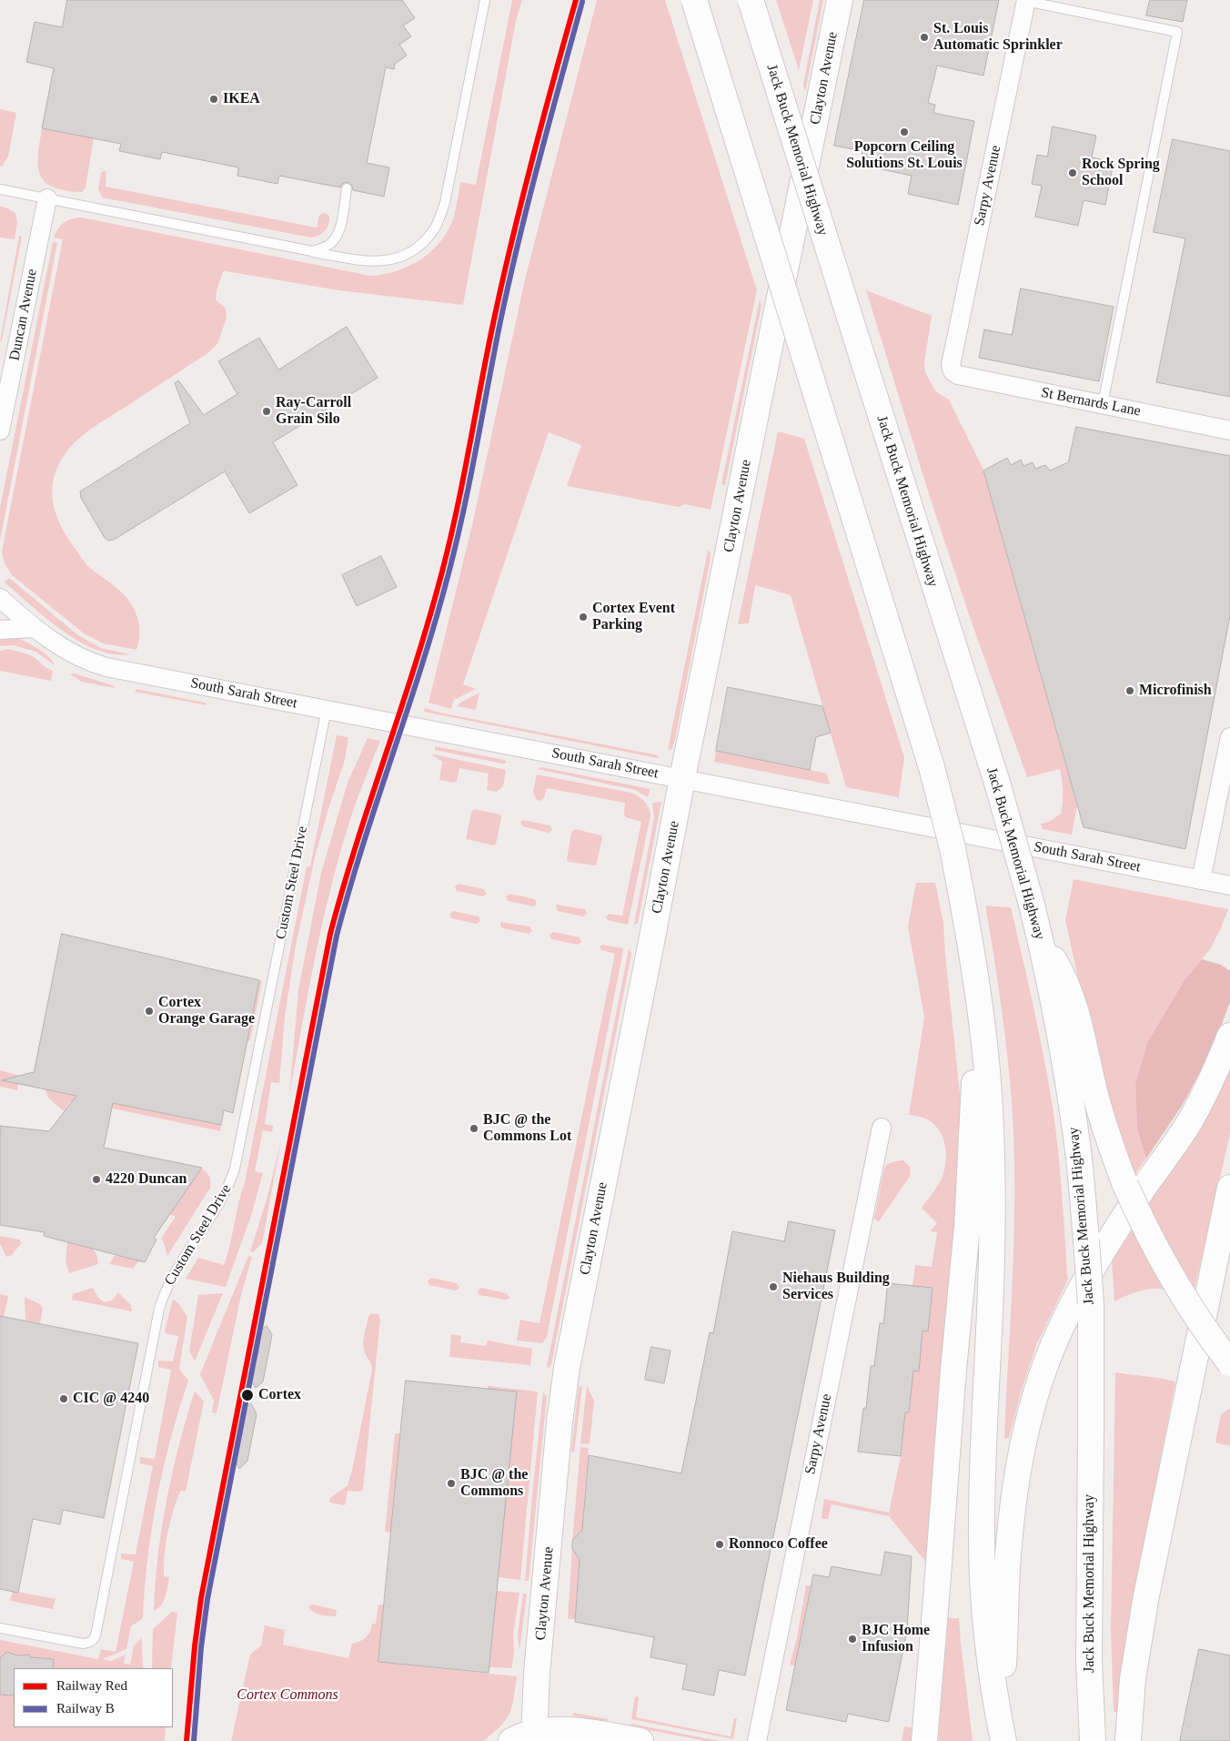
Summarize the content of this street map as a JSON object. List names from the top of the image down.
{
  "streets": {
    "main road": ["Clayton Avenue", "Jack Buck Memorial Highway"],
    "street": [
      "Sarpy Avenue",
      "Duncan Avenue",
      "St Bernards Lane",
      "South Sarah Street"
    ],
    "lane": ["Custom Steel Drive"]
  },
  "crossings": [
    ["Clayton Avenue", "South Sarah Street"],
    ["Sarpy Avenue", "St Bernards Lane"],
    ["South Sarah Street", "Custom Steel Drive"]
  ],
  "parks": ["Cortex Commons"],
  "places": [
    "St. Louis Automatic Sprinkler",
    "IKEA",
    "Popcorn Ceiling Solutions St. Louis",
    "Rock Spring School",
    "Ray-Carroll Grain Silo",
    "Cortex Event Parking",
    "Microfinish",
    "Cortex Orange Garage",
    "BJC @ the Commons Lot",
    "4220 Duncan",
    "Niehaus Building Services",
    "Cortex",
    "CIC @ 4240",
    "BJC @ the Commons",
    "Ronnoco Coffee",
    "BJC Home Infusion"
  ],
  "lines": ["rail line Red", "rail line B"],
  "legend": ["Railway Red", "Railway B"]
}
